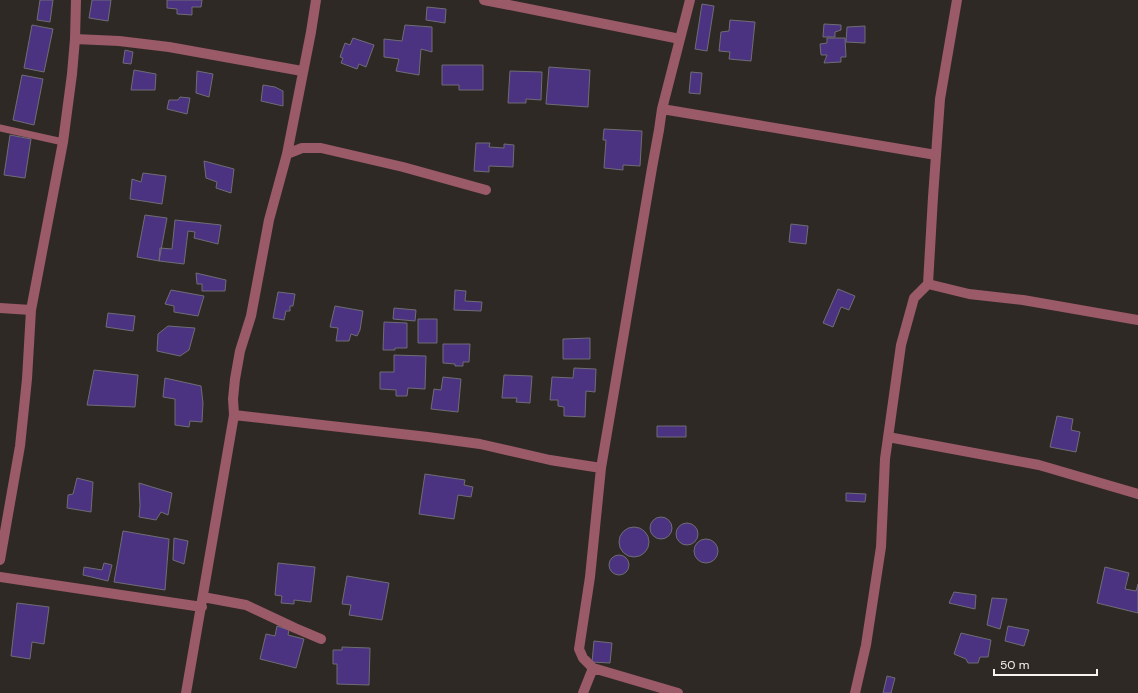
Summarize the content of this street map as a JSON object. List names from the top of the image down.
{
  "scale_bar": "50 m"
}
